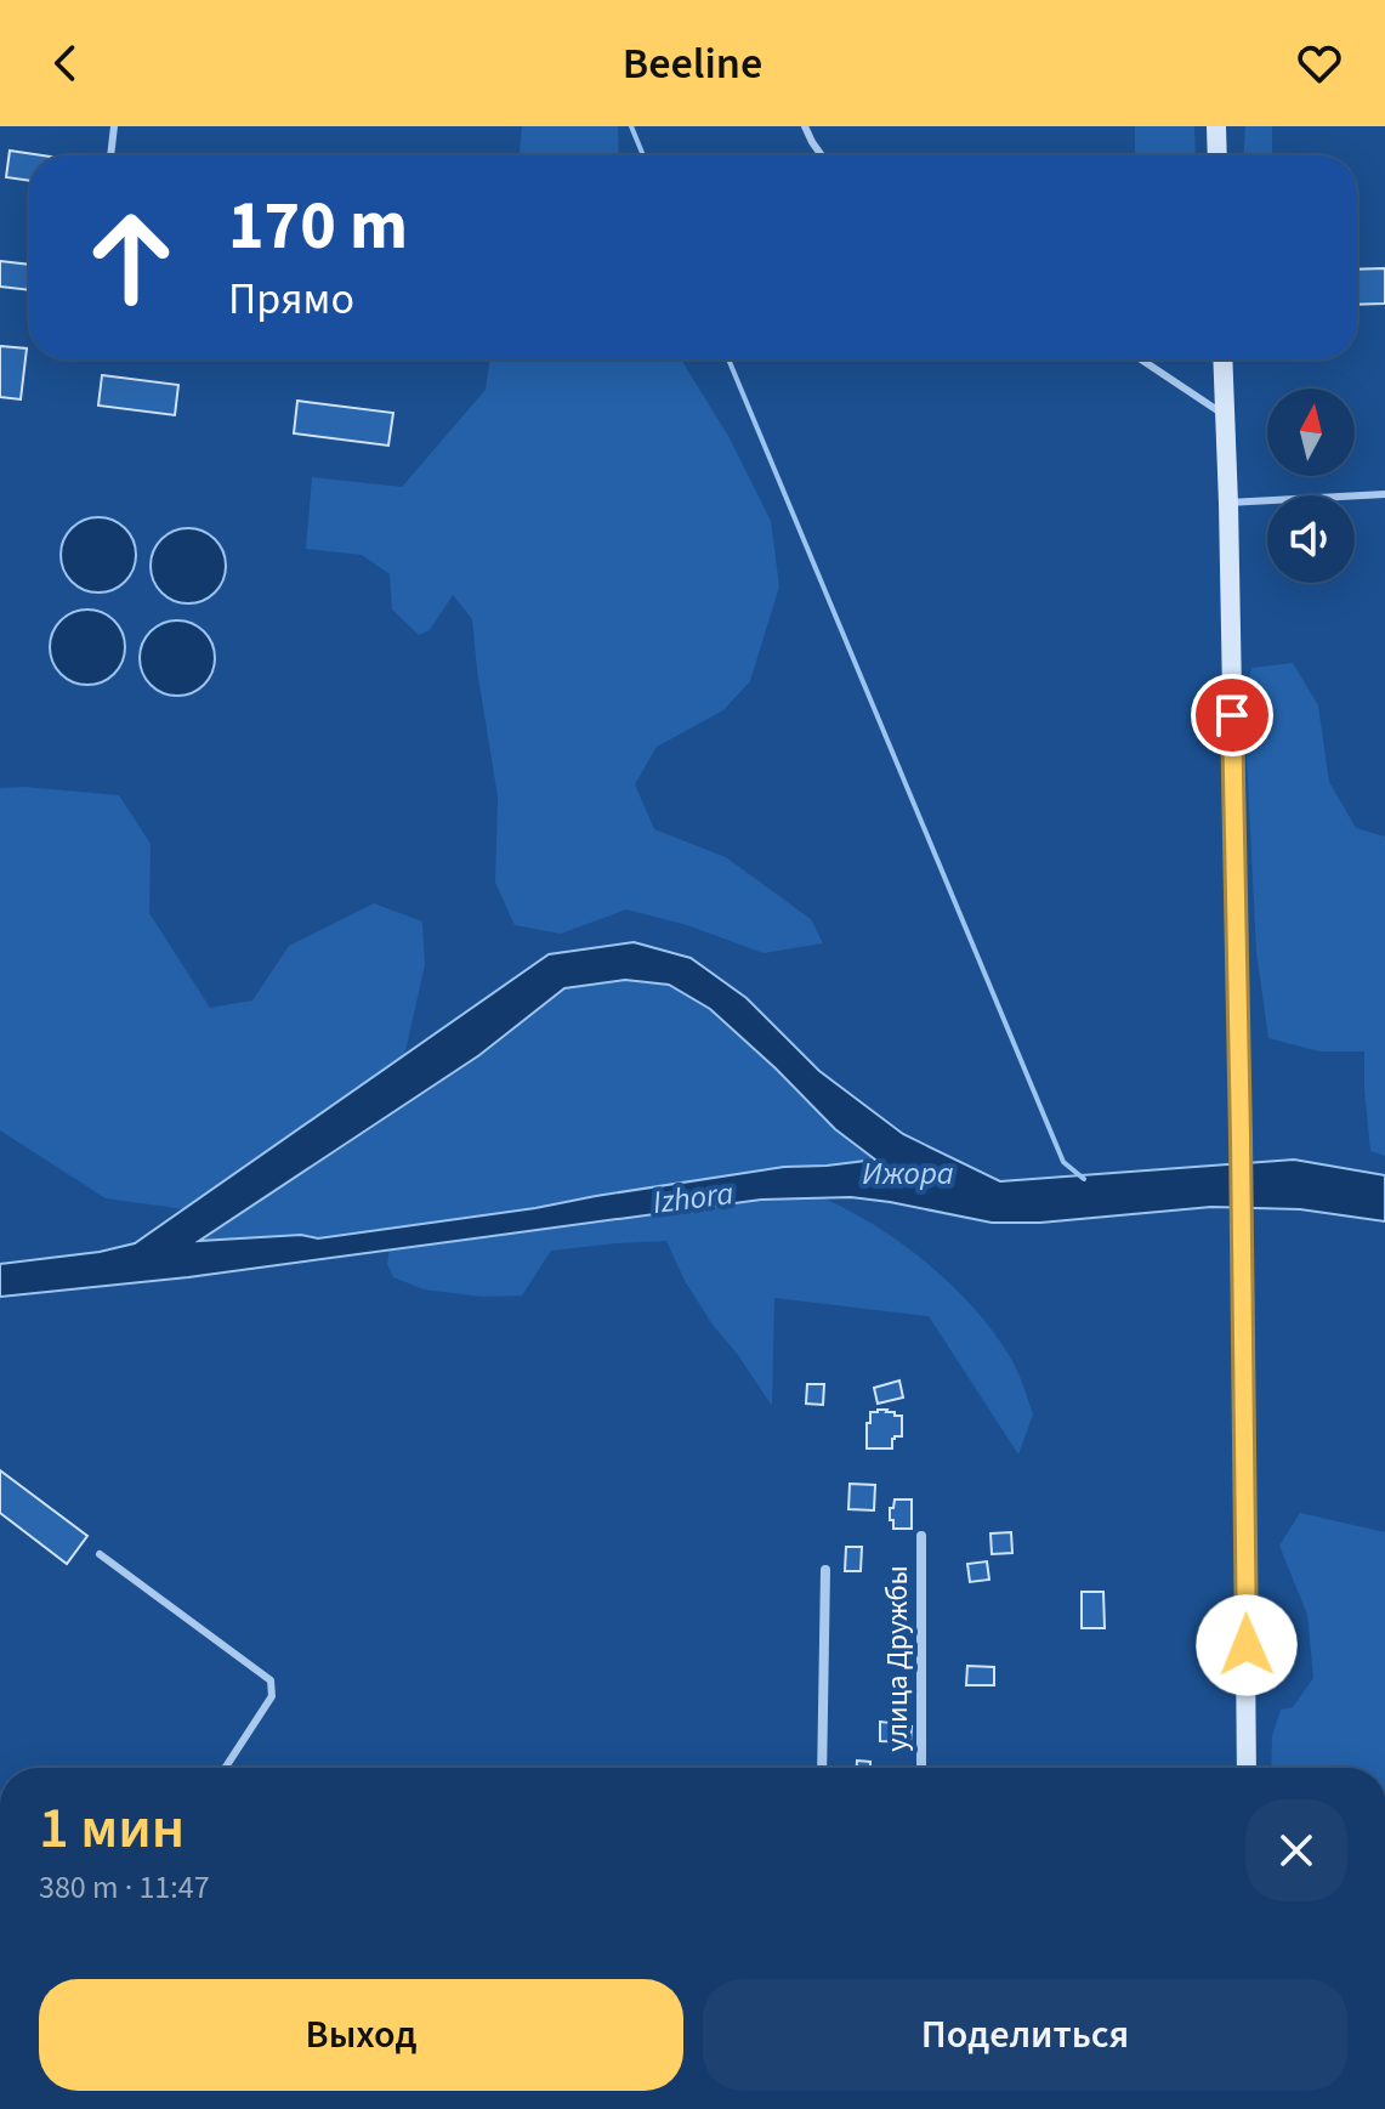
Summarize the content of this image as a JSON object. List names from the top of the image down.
{
  "streets": {
    "street": ["улица Дружбы"]
  },
  "water": ["Ижора", "Izhora"],
  "north": "top",
  "page": {
    "header": "Beeline",
    "turn": ["170 m", "Прямо"],
    "heading": ["1 мин", "380 m · 11:47"],
    "buttons": ["Выход", "Поделиться"]
  }
}
